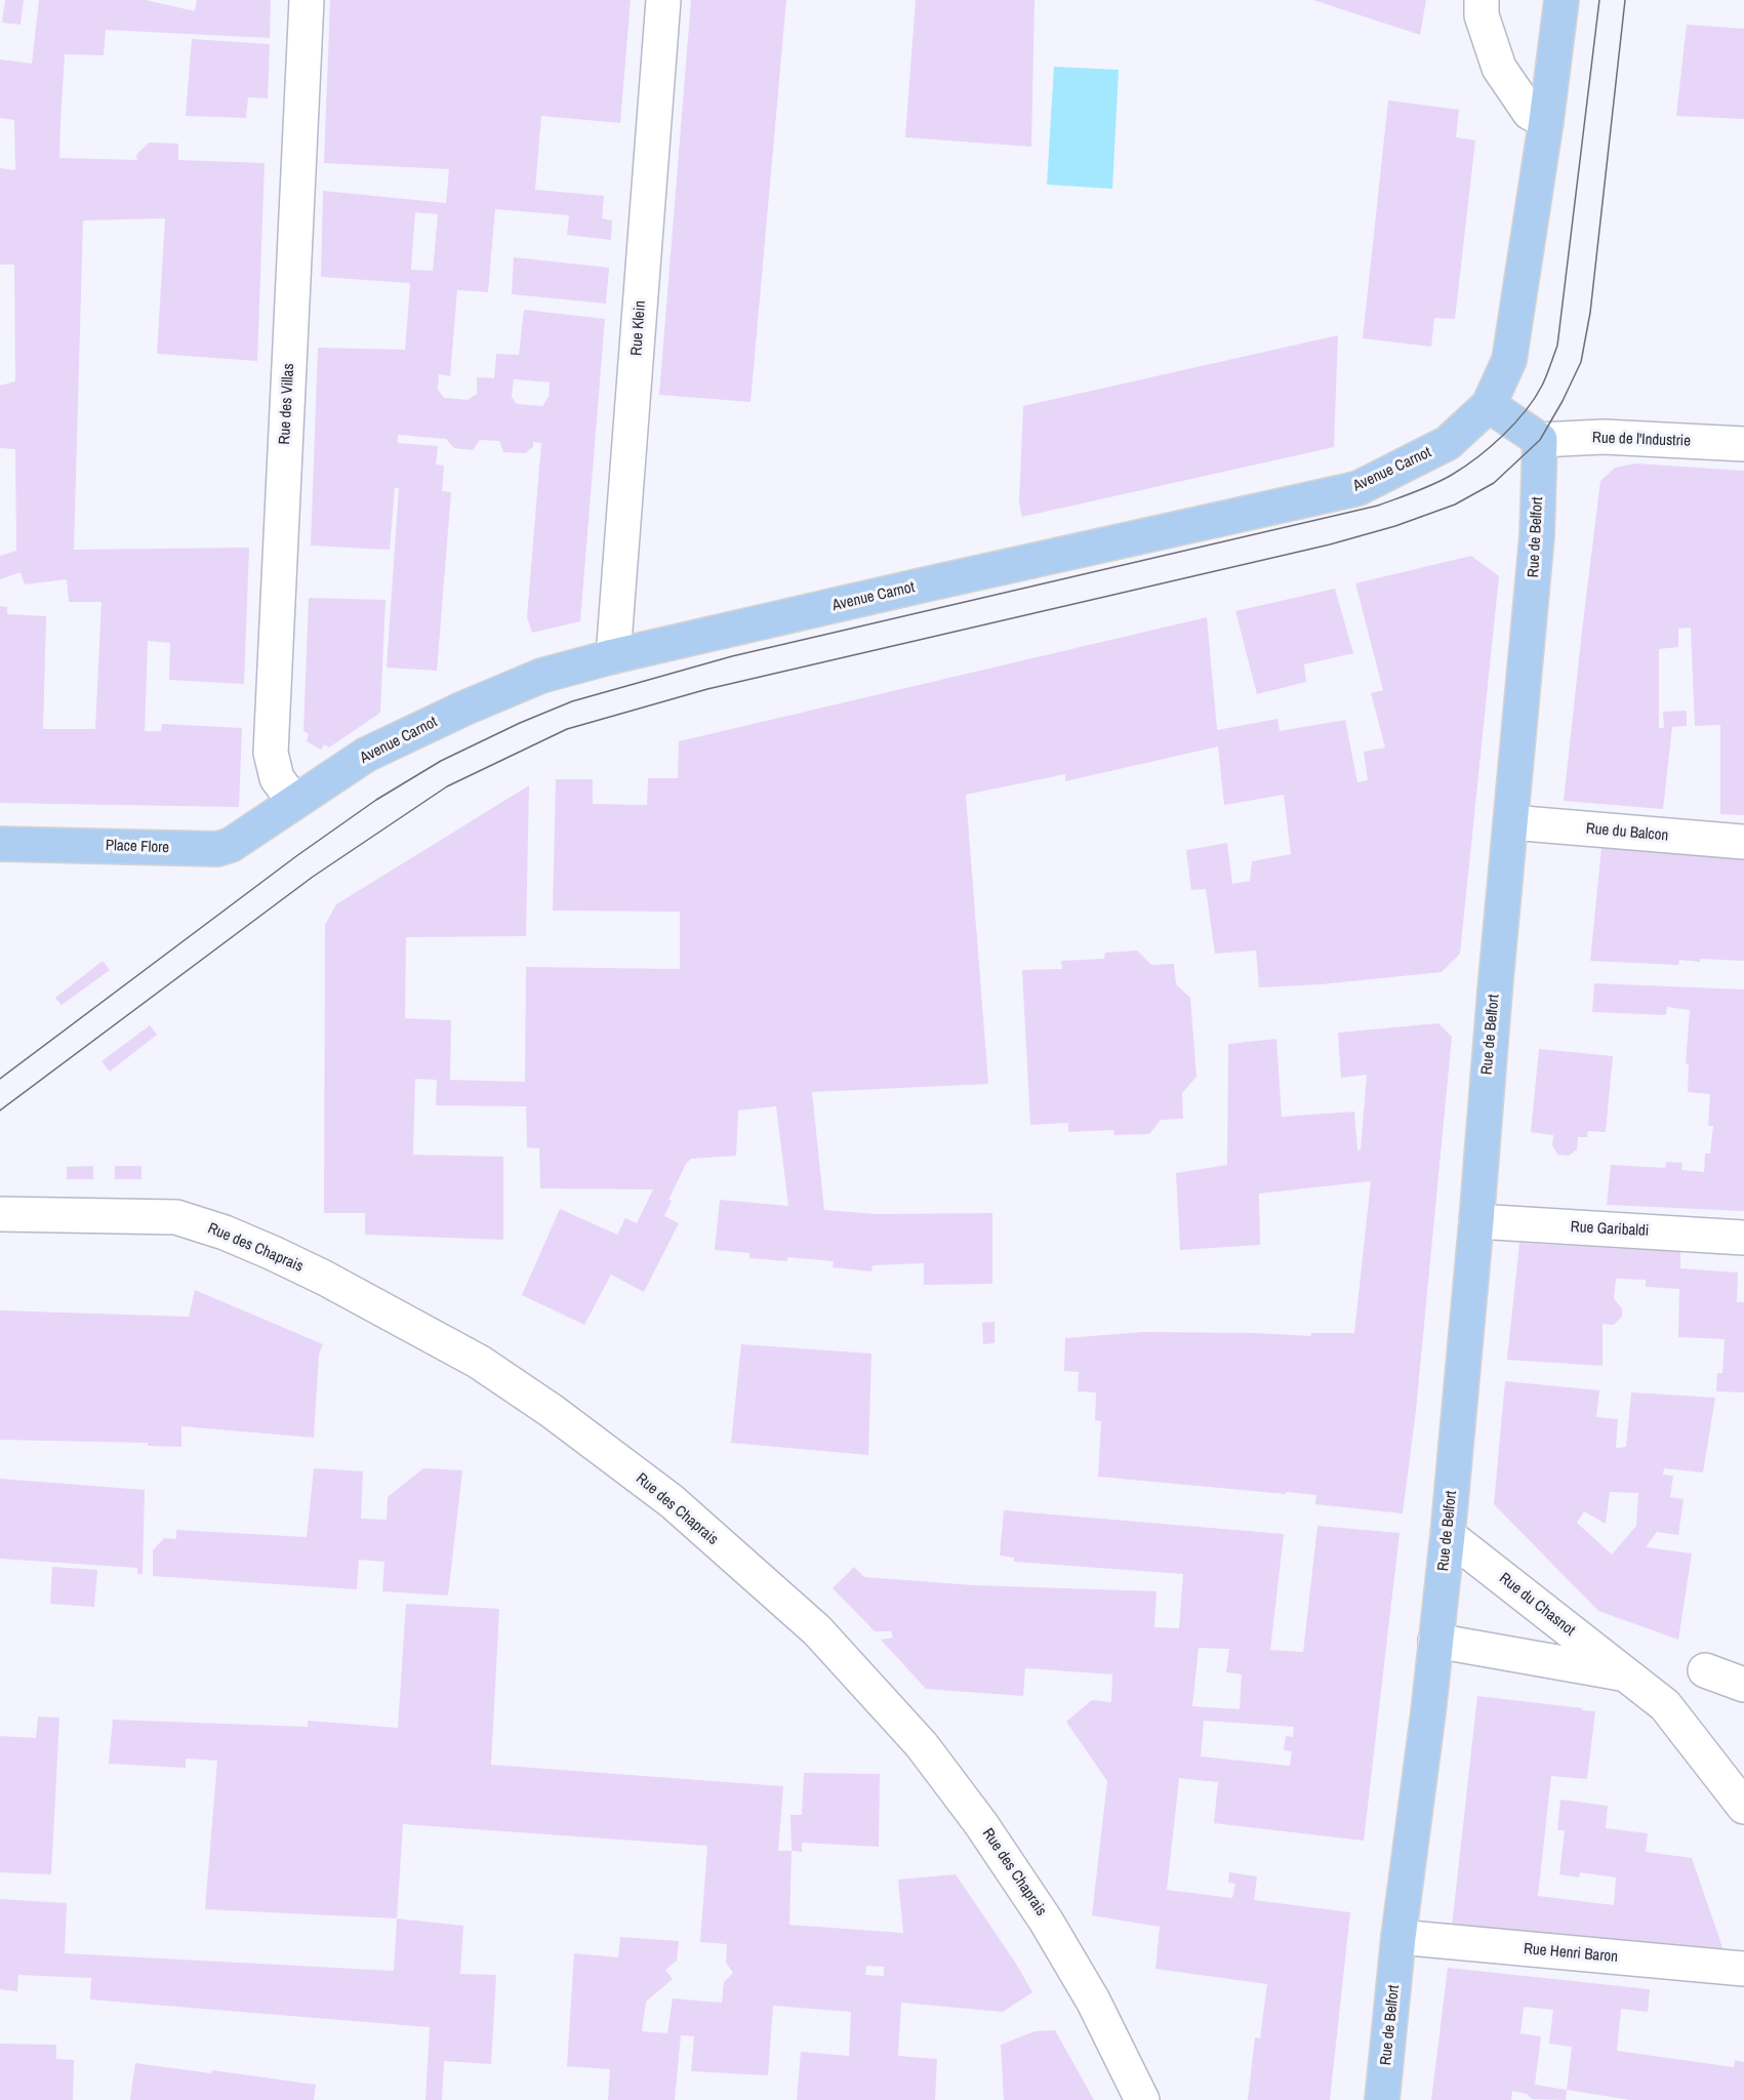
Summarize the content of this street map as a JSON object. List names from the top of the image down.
{
  "streets": {
    "main road": ["Avenue Carnot", "Rue de Belfort", "Place Flore"],
    "street": [
      "Rue Klein",
      "Rue des Villas",
      "Rue de l'Industrie",
      "Rue du Balcon",
      "Rue Garibaldi",
      "Rue des Chaprais",
      "Rue du Chasnot",
      "Rue Henri Baron"
    ]
  },
  "crossings": [
    ["Rue Klein", "Avenue Carnot"],
    ["Rue des Villas", "Avenue Carnot"],
    ["Rue de l'Industrie", "Rue de Belfort"],
    ["Avenue Carnot", "Place Flore"],
    ["Rue de Belfort", "Rue du Balcon"],
    ["Rue de Belfort", "Rue Garibaldi"],
    ["Rue de Belfort", "Rue du Chasnot"],
    ["Rue de Belfort", "Rue Henri Baron"]
  ]
}
